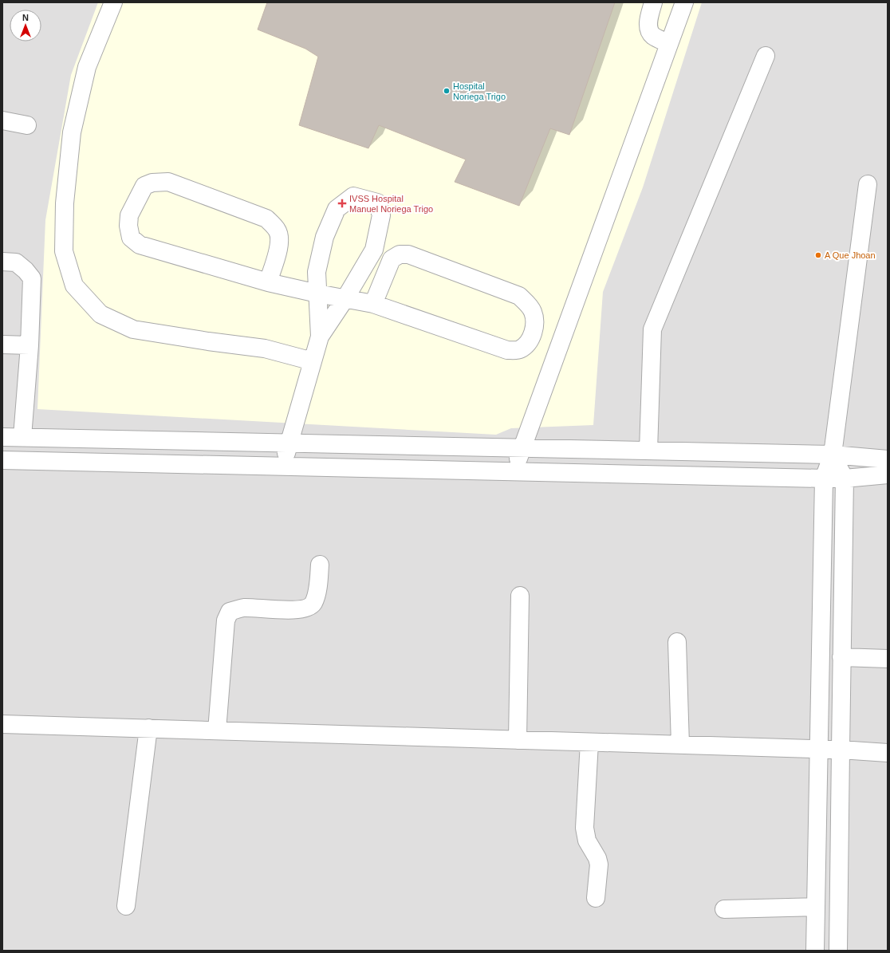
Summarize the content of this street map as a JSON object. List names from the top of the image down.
{
  "places": {
    "other": ["Hospital Noriega Trigo", "A Que Jhoan"],
    "health": ["IVSS Hospital Manuel Noriega Trigo"]
  },
  "north": "top"
}
